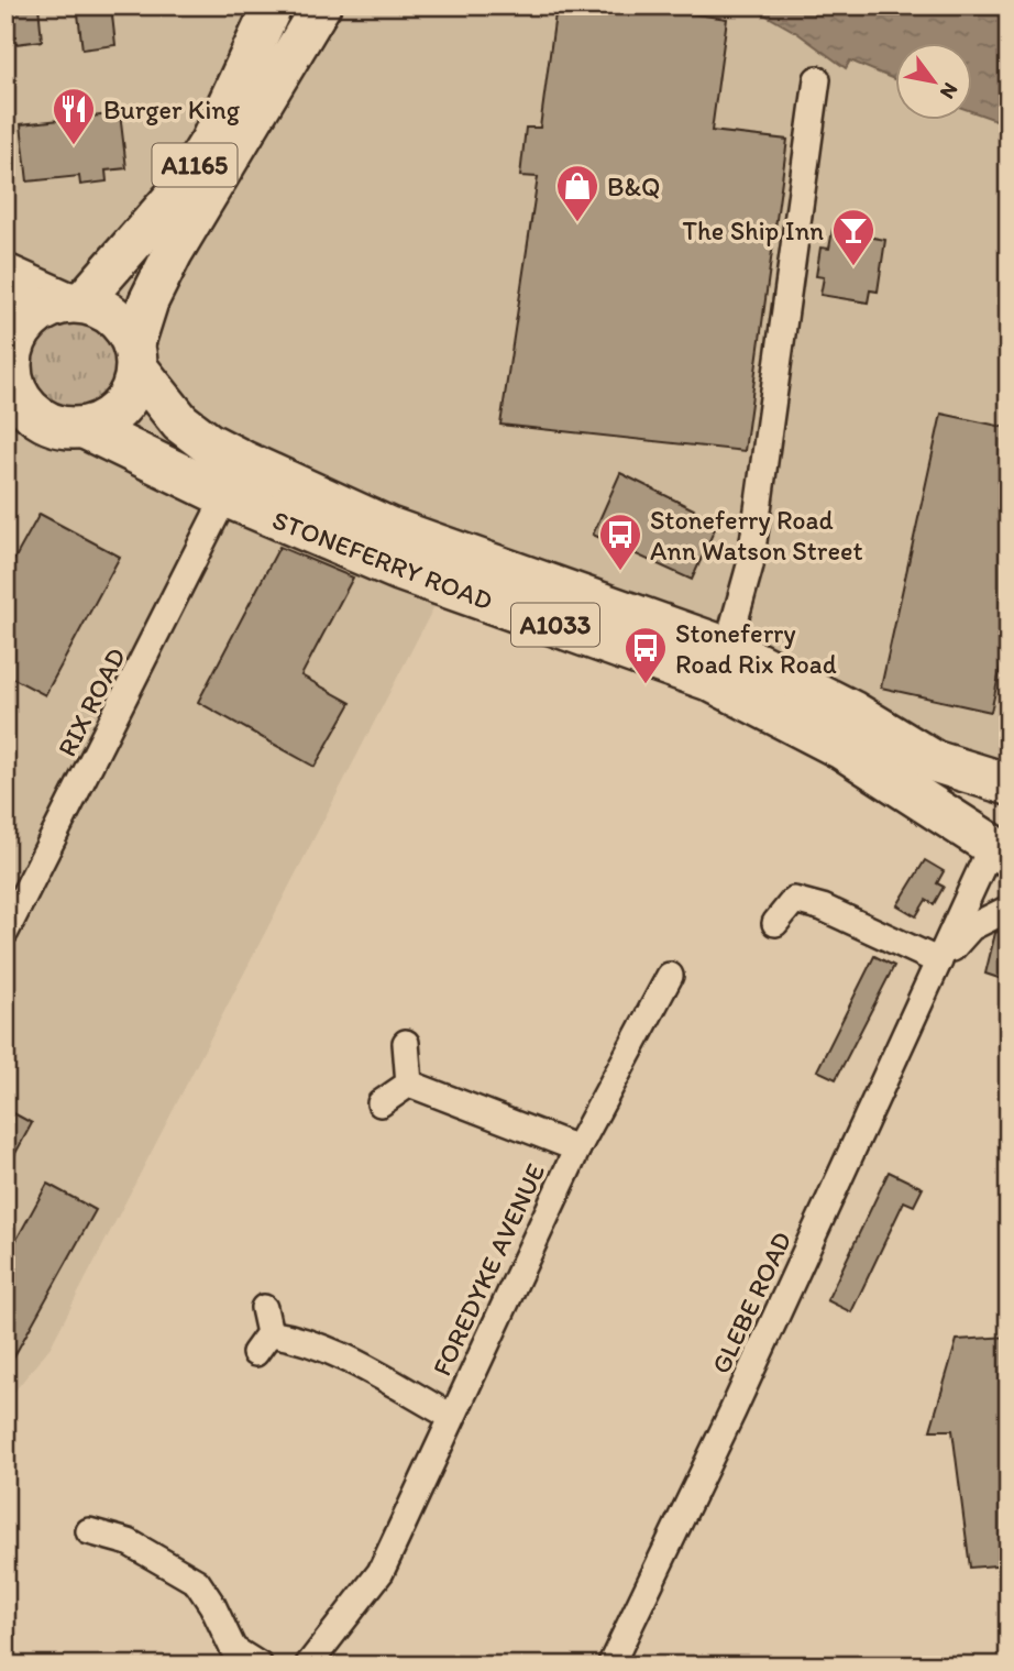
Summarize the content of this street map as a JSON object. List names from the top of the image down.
{
  "streets": {
    "highway": ["STONEFERRY ROAD", "A1033"],
    "main road": ["A1165"],
    "street": ["RIX ROAD", "FOREDYKE AVENUE", "GLEBE ROAD"]
  },
  "crossings": [
    ["A1165", "STONEFERRY ROAD"],
    ["STONEFERRY ROAD", "RIX ROAD"],
    ["STONEFERRY ROAD", "GLEBE ROAD"]
  ],
  "places": {
    "restaurant": ["Burger King"],
    "shop": ["B&Q"],
    "bar": ["The Ship Inn"],
    "bus stop": ["Stoneferry Road Ann Watson Street", "Stoneferry Road Rix Road"]
  },
  "north": "bottom right"
}
